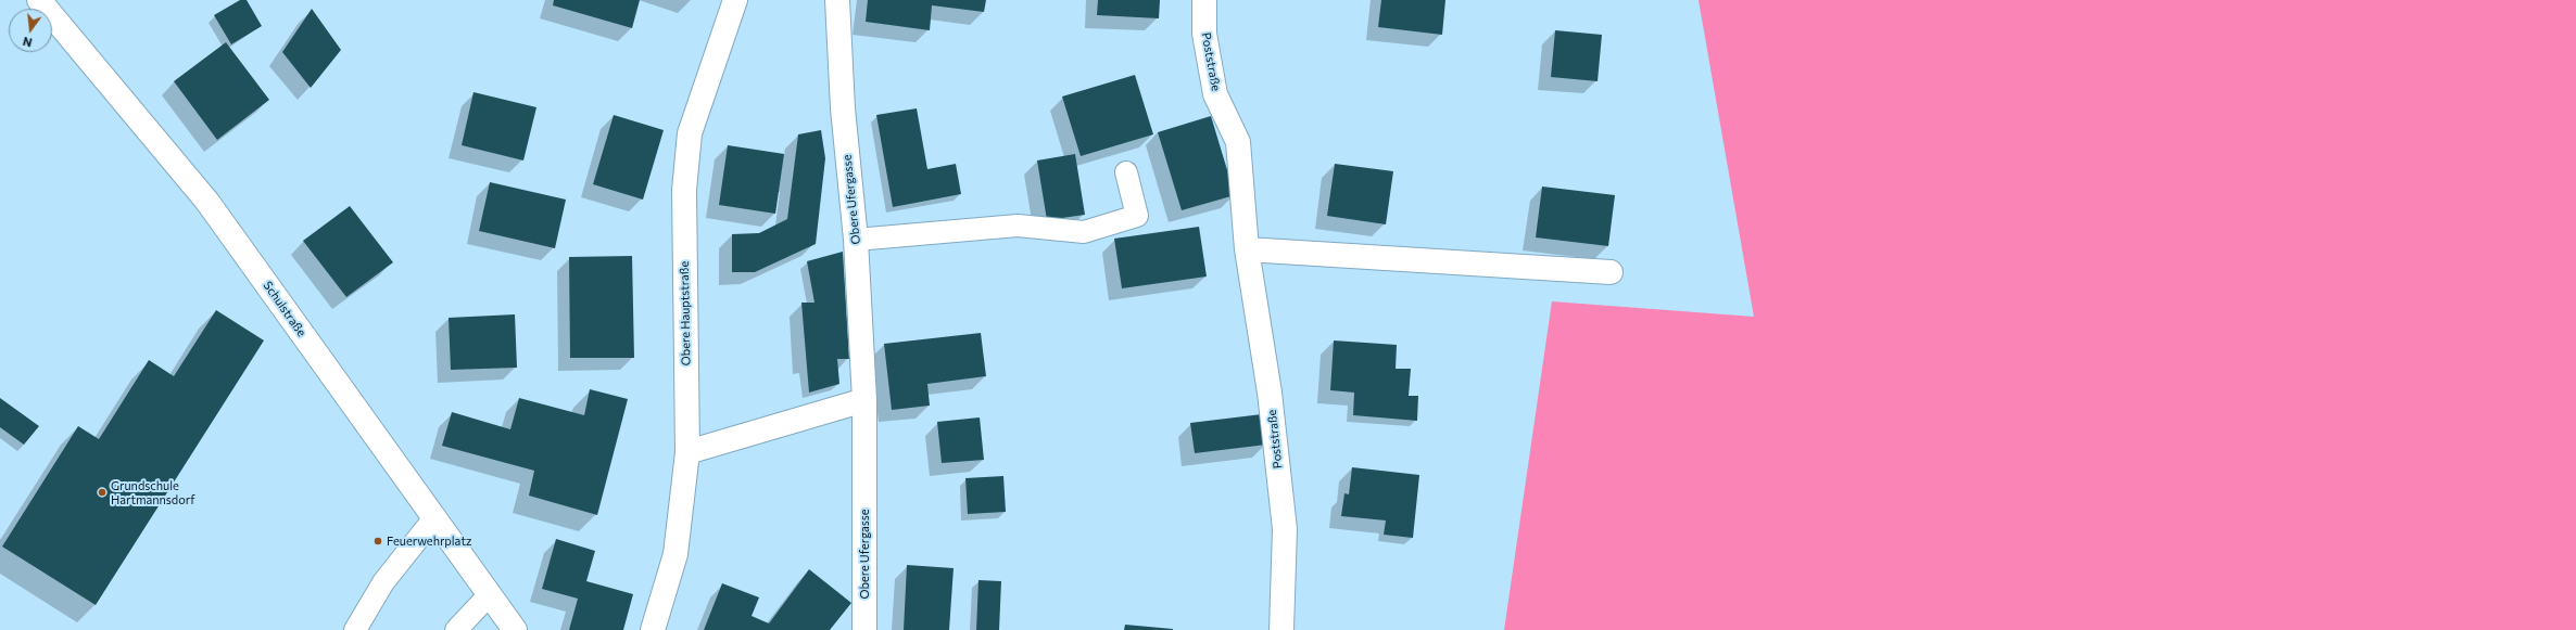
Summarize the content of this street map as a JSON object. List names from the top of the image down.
{
  "streets": {
    "street": [
      "Poststraße",
      "Obere Ufergasse",
      "Schulstraße",
      "Obere Hauptstraße"
    ]
  },
  "places": ["Grundschule Hartmannsdorf", "Feuerwehrplatz"],
  "north": "bottom"
}
